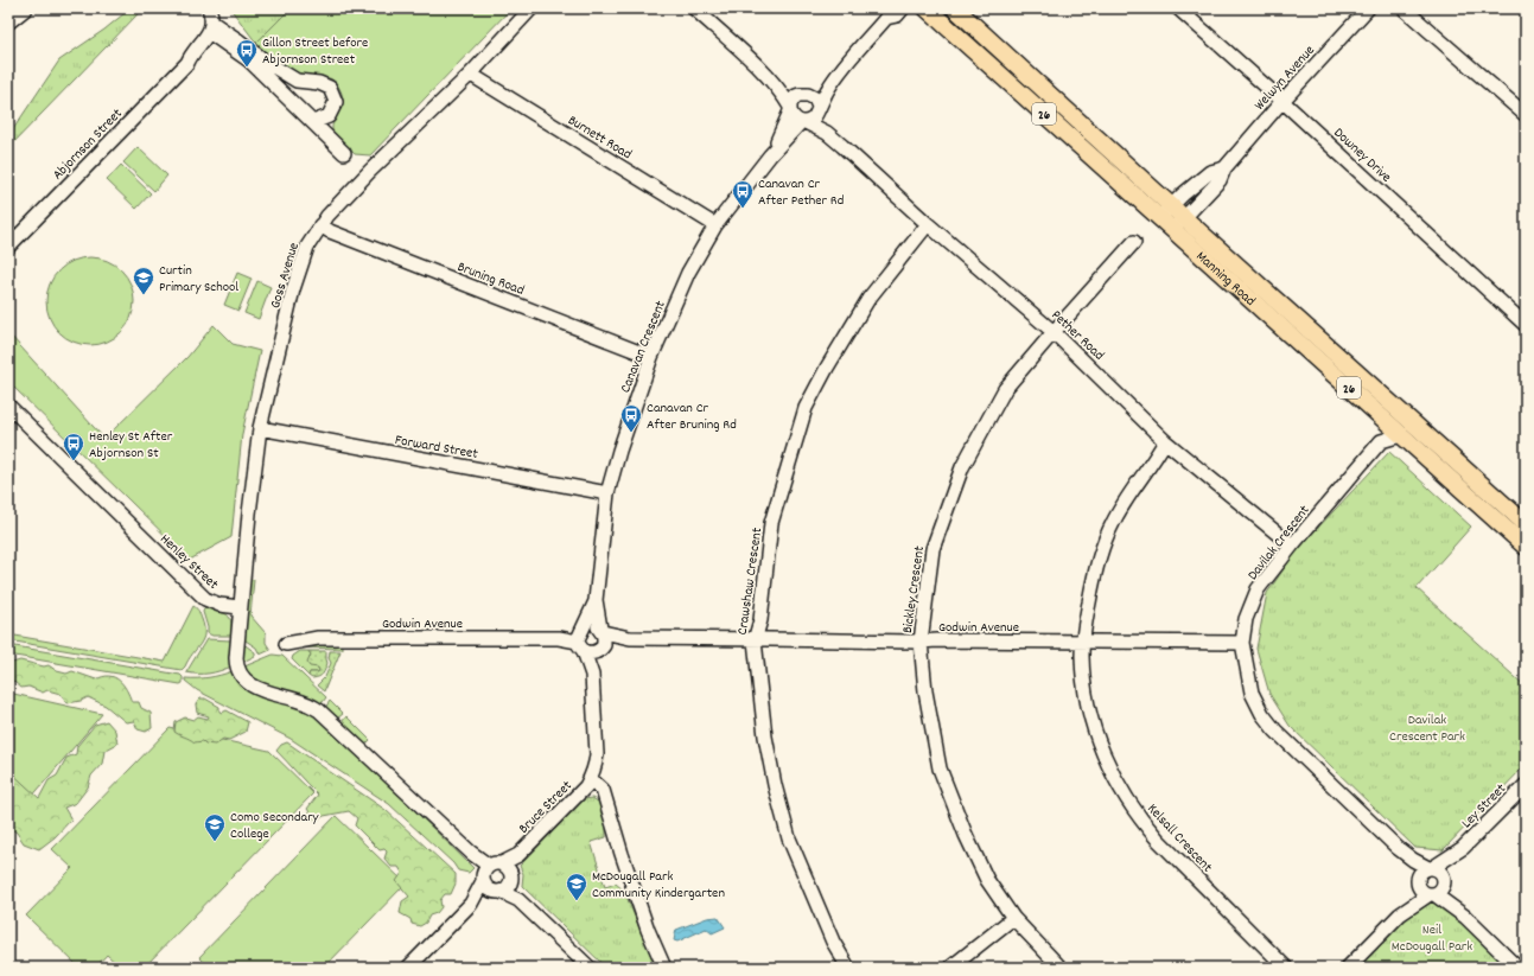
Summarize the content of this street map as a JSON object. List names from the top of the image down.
{
  "streets": {
    "main road": ["26", "Manning Road"],
    "street": [
      "Welwyn Avenue",
      "Burnett Road",
      "Abjornson Street",
      "Downey Drive",
      "Goss Avenue",
      "Bruning Road",
      "Pether Road",
      "Canavan Crescent",
      "Forward Street",
      "Davilak Crescent",
      "Henley Street",
      "Crawshaw Crescent",
      "Bickley Crescent",
      "Godwin Avenue",
      "Ley Street",
      "Bruce Street",
      "Kelsall Crescent"
    ]
  },
  "crossings": [
    ["Welwyn Avenue", "Downey Drive"],
    ["Welwyn Avenue", "Manning Road"],
    ["Burnett Road", "Goss Avenue"],
    ["Burnett Road", "Canavan Crescent"],
    ["Goss Avenue", "Bruning Road"],
    ["Goss Avenue", "Forward Street"],
    ["Goss Avenue", "Henley Street"],
    ["Bruning Road", "Canavan Crescent"],
    ["Pether Road", "Canavan Crescent"],
    ["Pether Road", "Davilak Crescent"],
    ["Pether Road", "Crawshaw Crescent"],
    ["Pether Road", "Bickley Crescent"],
    ["Pether Road", "Kelsall Crescent"],
    ["Canavan Crescent", "Forward Street"],
    ["Canavan Crescent", "Godwin Avenue"],
    ["Davilak Crescent", "Godwin Avenue"],
    ["Davilak Crescent", "Ley Street"],
    ["Crawshaw Crescent", "Godwin Avenue"],
    ["Bickley Crescent", "Godwin Avenue"],
    ["Godwin Avenue", "Kelsall Crescent"]
  ],
  "parks": ["Davilak Crescent Park", "Neil McDougall Park"],
  "places": {
    "bus stop": [
      "Gillon Street before Abjornson Street",
      "Canavan Cr After Pether Rd",
      "Canavan Cr After Bruning Rd",
      "Henley St After Abjornson St"
    ],
    "school or university": ["Curtin Primary School", "Como Secondary College", "McDougall Park Community Kindergarten"]
  }
}
